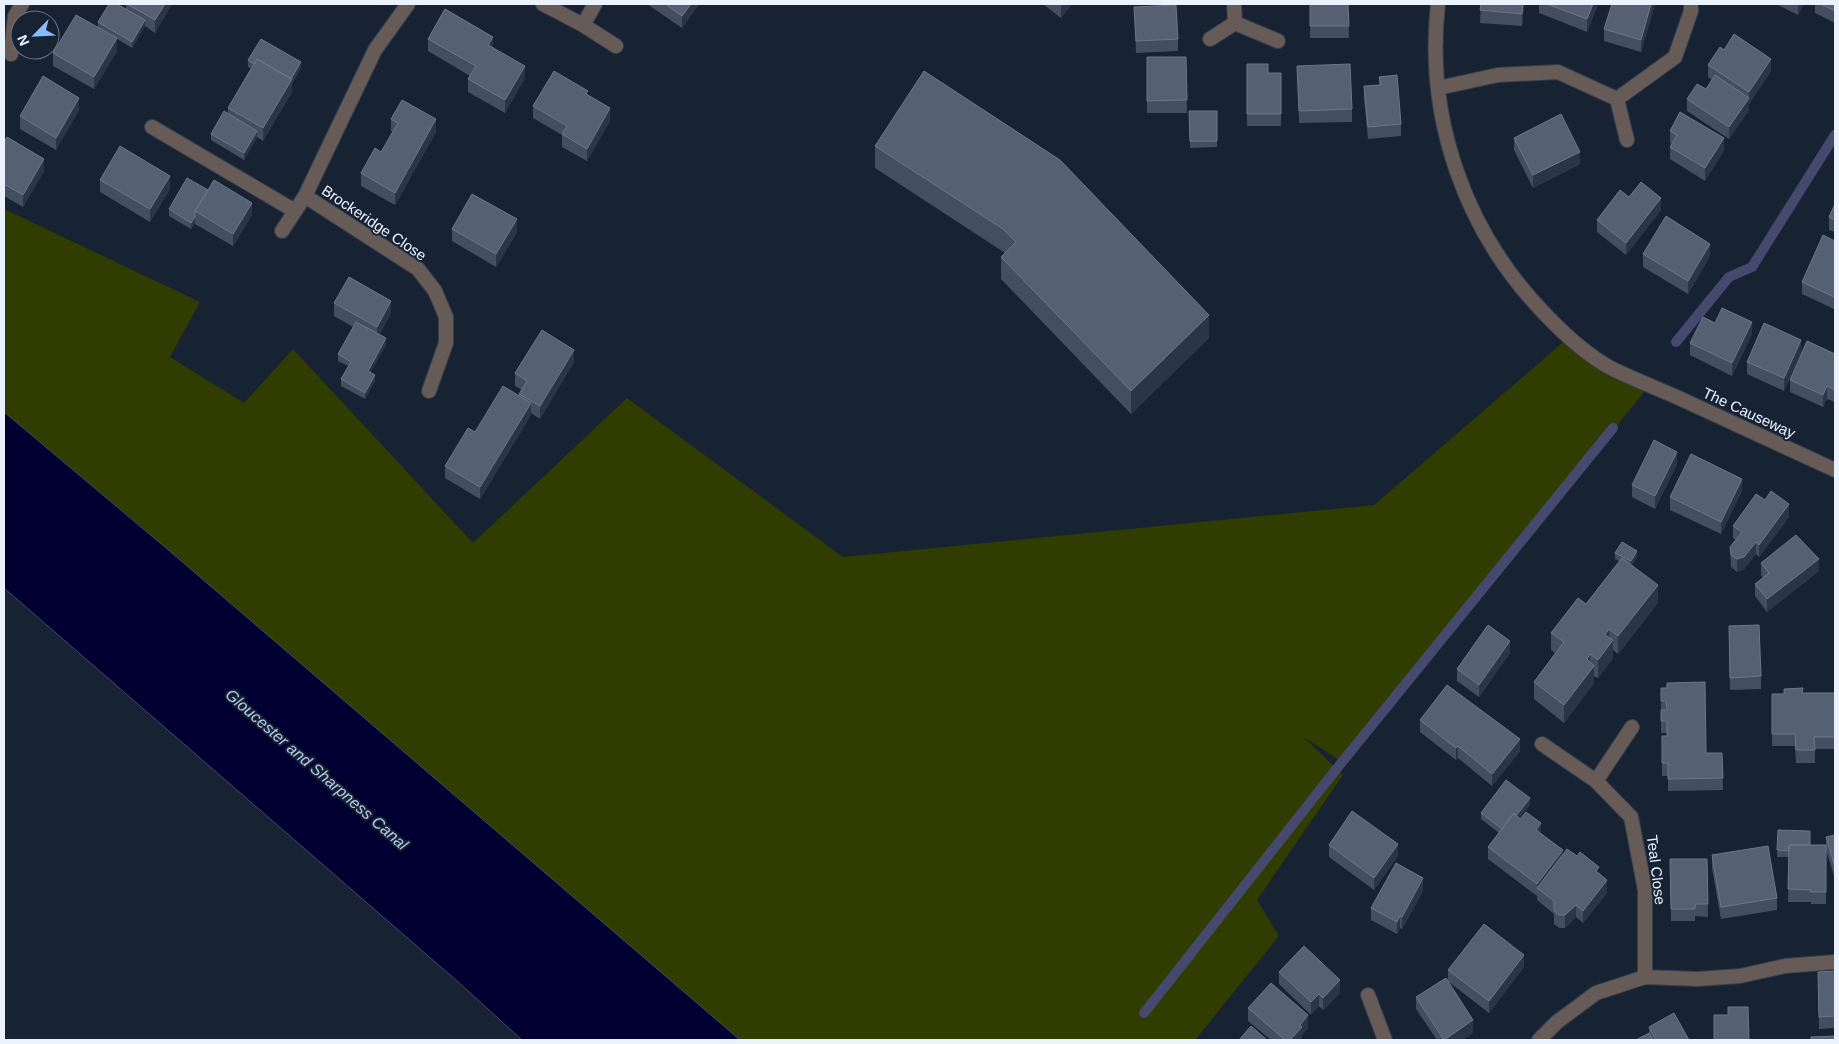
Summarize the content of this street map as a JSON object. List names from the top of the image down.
{
  "streets": {
    "street": ["Brockeridge Close", "The Causeway", "Teal Close"]
  },
  "water": ["Gloucester and Sharpness Canal"],
  "north": "bottom left"
}
